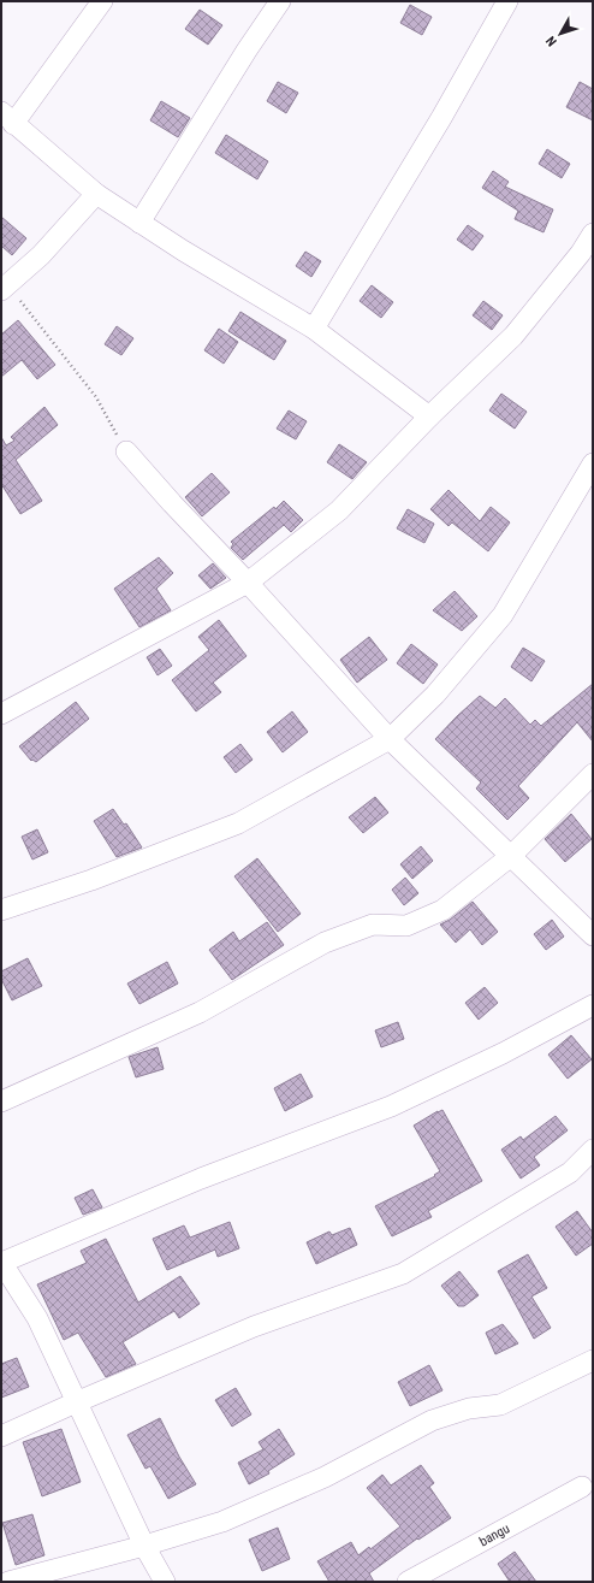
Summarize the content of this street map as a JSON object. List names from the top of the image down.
{
  "streets": {
    "street": ["bangu"]
  },
  "north": "bottom left"
}
